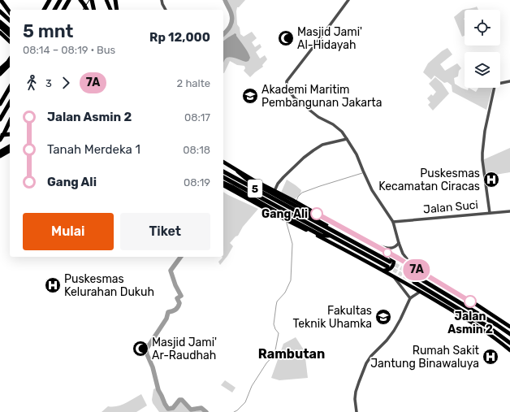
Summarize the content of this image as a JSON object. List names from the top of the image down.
{
  "streets": {
    "highway": ["5"],
    "street": ["Jalan Suci"]
  },
  "districts": ["Rambutan"],
  "places": {
    "mosque": ["Masjid Jami' Al-Hidayah", "Masjid Jami' Ar-Raudhah"],
    "school or university": ["Akademi Maritim Pembangunan Jakarta", "Fakultas Teknik Uhamka"],
    "hospital": ["Puskesmas Kecamatan Ciracas", "Puskesmas Kelurahan Dukuh", "Rumah Sakit Jantung Binawaluya"],
    "other": ["Gang Ali", "Jalan Asmin 2"]
  },
  "lines": ["bus line 7A"],
  "page": {
    "on_map": "7A",
    "heading": ["5 mnt", "08:14 – 08:19 · Bus", "Rp 12,000"],
    "legs": ["3", "7A", "2 halte"],
    "list": [
      {
        "name": "Jalan Asmin 2",
        "value": "08:17"
      },
      {
        "name": "Tanah Merdeka 1",
        "value": "08:18"
      },
      {
        "name": "Gang Ali",
        "value": "08:19"
      }
    ],
    "buttons": ["Mulai", "Tiket"]
  }
}
